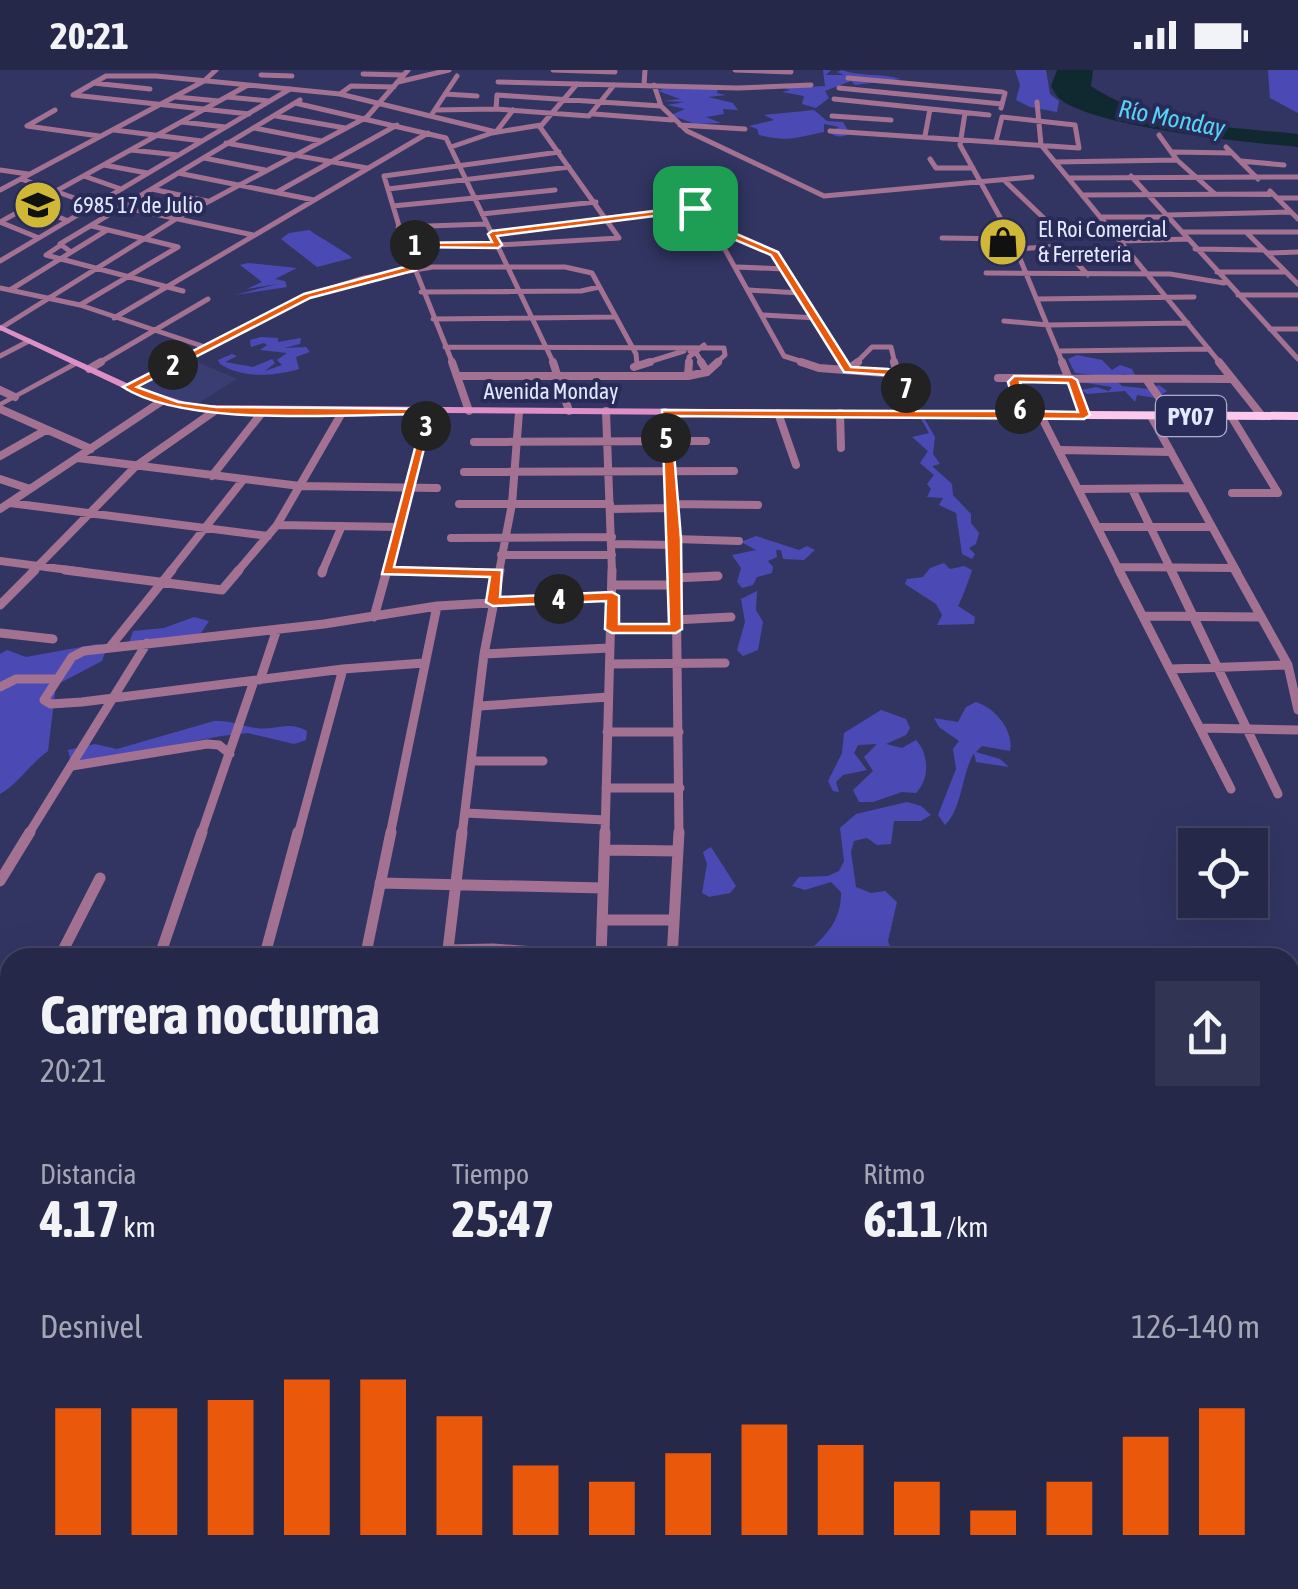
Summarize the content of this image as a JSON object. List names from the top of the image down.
{
  "streets": {
    "highway": ["Avenida Monday", "PY07"]
  },
  "water": ["Río Monday"],
  "places": {
    "school or university": ["6985 17 de Julio"],
    "shop": ["El Roi Comercial & Ferreteria"]
  },
  "page": {
    "status": "20:21",
    "pins": [
      "1",
      "2",
      "7",
      "6",
      "3",
      "5",
      "4"
    ],
    "heading": ["Carrera nocturna", "20:21"],
    "stats": [
      ["Distancia", "4.17 km"],
      ["Tiempo", "25:47"],
      ["Ritmo", "6:11 /km"]
    ],
    "chart": ["Desnivel", "126–140 m"]
  }
}
